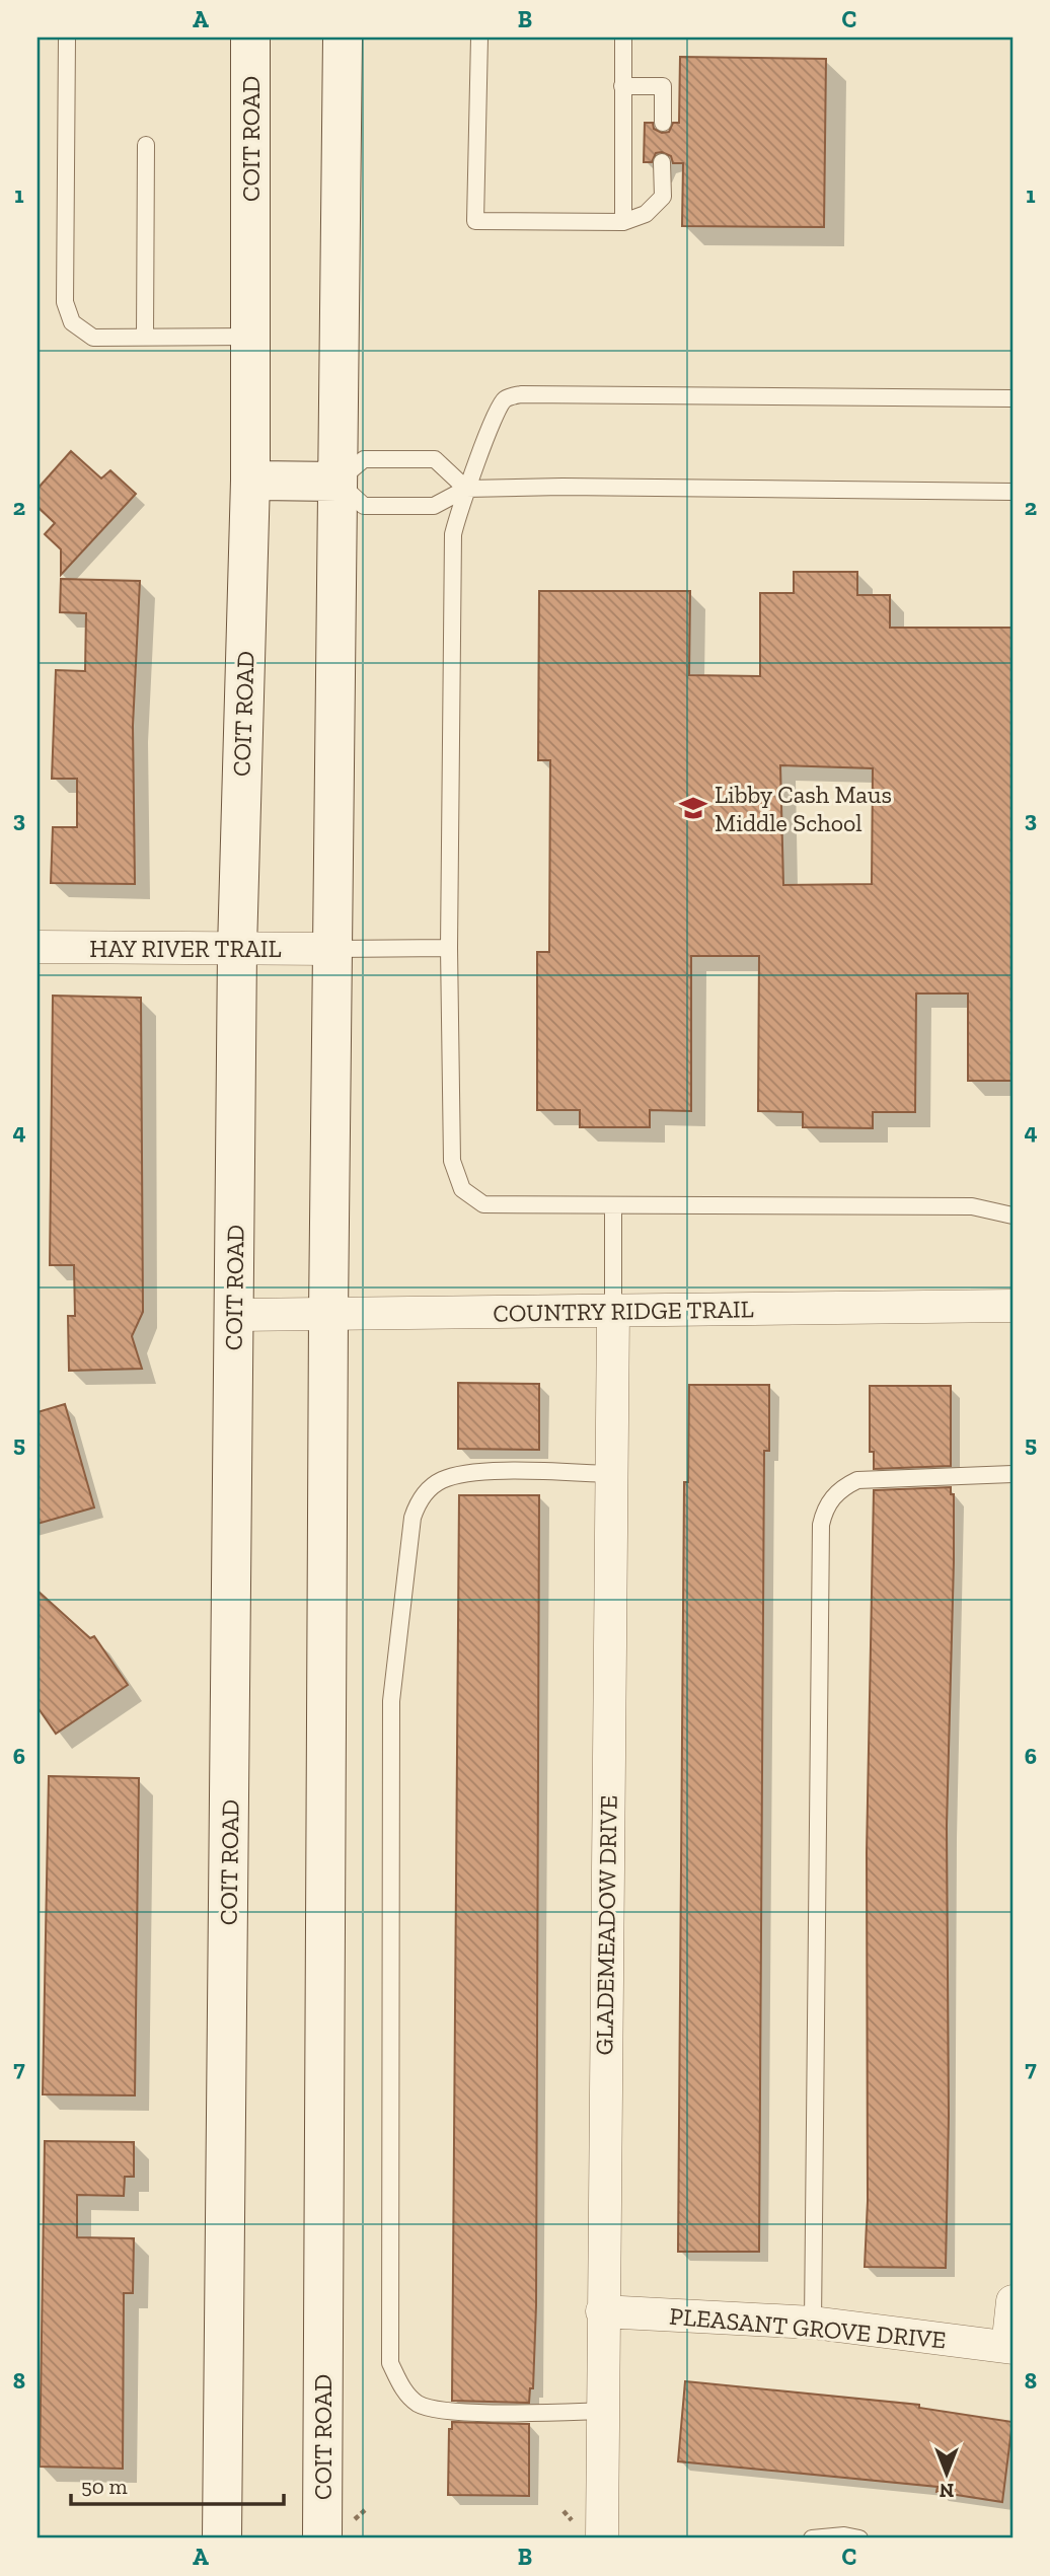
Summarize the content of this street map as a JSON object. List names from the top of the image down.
{
  "streets": {
    "main road": ["COIT ROAD"],
    "street": [
      "HAY RIVER TRAIL",
      "COUNTRY RIDGE TRAIL",
      "GLADEMEADOW DRIVE",
      "PLEASANT GROVE DRIVE"
    ]
  },
  "crossings": [
    ["COIT ROAD", "HAY RIVER TRAIL"],
    ["COIT ROAD", "COUNTRY RIDGE TRAIL"],
    ["COUNTRY RIDGE TRAIL", "GLADEMEADOW DRIVE"],
    ["GLADEMEADOW DRIVE", "PLEASANT GROVE DRIVE"]
  ],
  "places": {
    "school or university": ["Libby Cash Maus Middle School"]
  },
  "scale_bar": "50 m",
  "north": "bottom",
  "grid": {
    "columns": ["A", "B", "C"],
    "rows": [
      "1",
      "2",
      "3",
      "4",
      "5",
      "6",
      "7",
      "8"
    ]
  }
}
